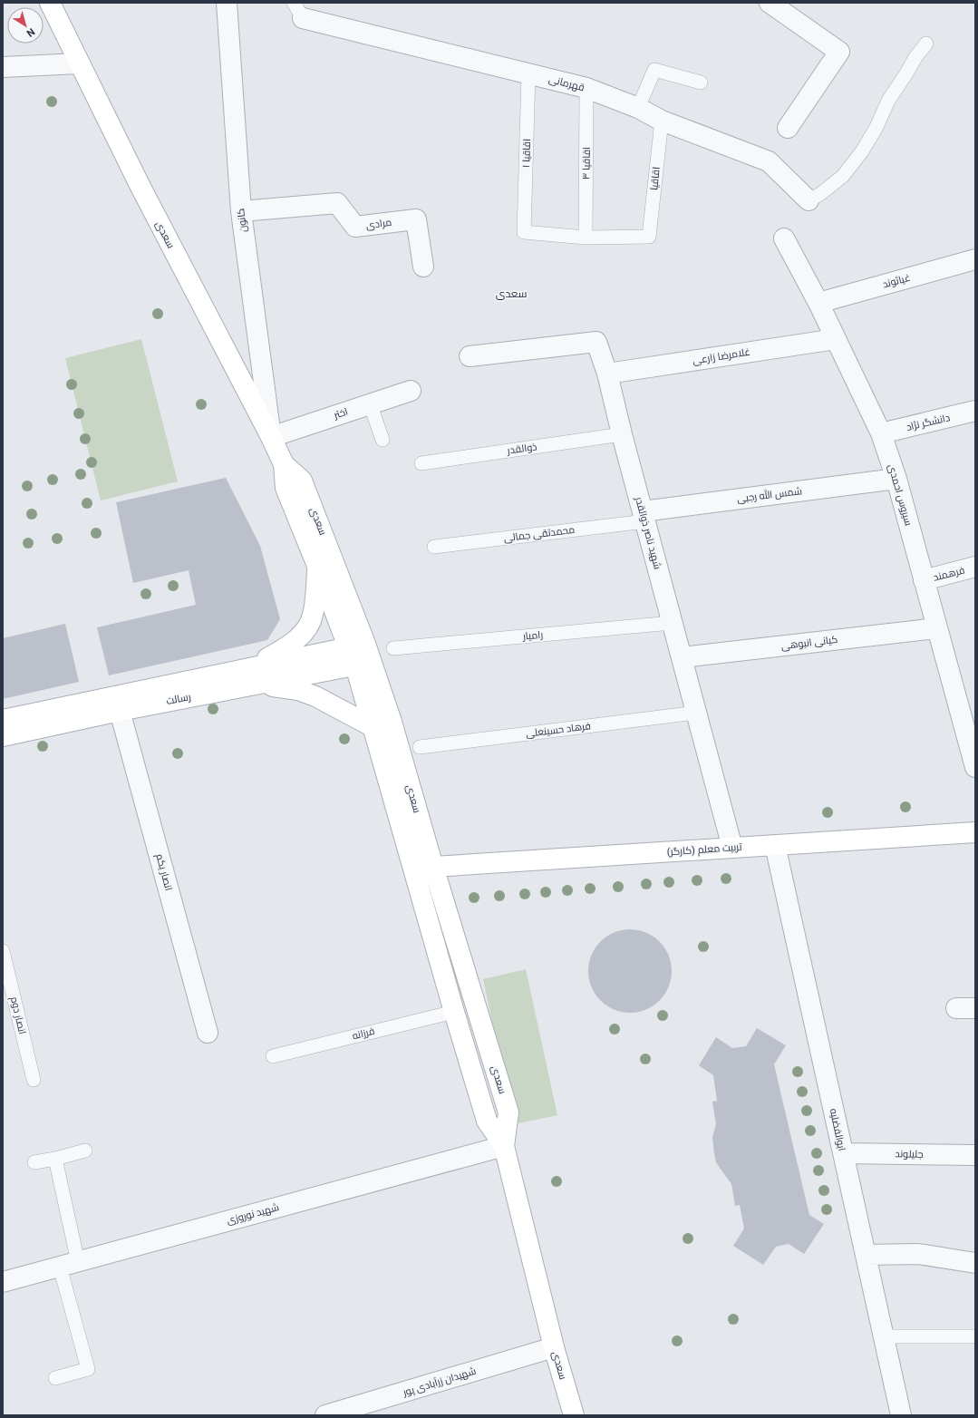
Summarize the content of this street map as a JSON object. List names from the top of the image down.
{
  "streets": {
    "main road": ["سعدی", "رسالت", "تربیت معلم (کارگر)"],
    "street": [
      "قهرمانی",
      "کانون",
      "مرادی",
      "غیاثوند",
      "غلامرضا زارعی",
      "اختر",
      "دانشگر نژاد",
      "شمس الله رجبی",
      "سیروس احمدی",
      "شهید ناصر ذوالقدر",
      "فرهمند",
      "کیانی انبوهی",
      "انصار یکم",
      "ابوالفضلیه",
      "جلیلوند",
      "شهید نوروزی",
      "شهیدان زرآبادی پور"
    ],
    "lane": [
      "اقاقیا ۱",
      "اقاقیا ۳",
      "اقاقیا",
      "ذوالقدر",
      "محمدتقی جمالی",
      "رامیار",
      "فرهاد حسینعلی",
      "انصار دوم",
      "فرزانه"
    ]
  },
  "crossings": [
    ["قهرمانی", "اقاقیا ۱"],
    ["قهرمانی", "اقاقیا ۳"],
    ["قهرمانی", "اقاقیا"],
    ["اقاقیا ۱", "اقاقیا ۳"],
    ["اقاقیا ۱", "اقاقیا"],
    ["اقاقیا ۳", "اقاقیا"],
    ["کانون", "مرادی"],
    ["کانون", "سعدی"],
    ["کانون", "اختر"],
    ["سعدی", "اختر"],
    ["سعدی", "رسالت"],
    ["سعدی", "تربیت معلم (کارگر)"],
    ["سعدی", "فرزانه"],
    ["سعدی", "شهید نوروزی"],
    ["سعدی", "شهیدان زرآبادی پور"],
    ["غیاثوند", "سیروس احمدی"],
    ["غلامرضا زارعی", "سیروس احمدی"],
    ["غلامرضا زارعی", "شهید ناصر ذوالقدر"],
    ["دانشگر نژاد", "سیروس احمدی"],
    ["ذوالقدر", "شهید ناصر ذوالقدر"],
    ["شمس الله رجبی", "سیروس احمدی"],
    ["شمس الله رجبی", "شهید ناصر ذوالقدر"],
    ["شمس الله رجبی", "محمدتقی جمالی"],
    ["سیروس احمدی", "فرهمند"],
    ["سیروس احمدی", "کیانی انبوهی"],
    ["شهید ناصر ذوالقدر", "محمدتقی جمالی"],
    ["شهید ناصر ذوالقدر", "رامیار"],
    ["شهید ناصر ذوالقدر", "کیانی انبوهی"],
    ["شهید ناصر ذوالقدر", "فرهاد حسینعلی"],
    ["شهید ناصر ذوالقدر", "تربیت معلم (کارگر)"],
    ["رسالت", "انصار یکم"],
    ["تربیت معلم (کارگر)", "ابوالفضلیه"],
    ["ابوالفضلیه", "جلیلوند"]
  ],
  "districts": ["سعدی"],
  "north": "bottom right"
}
